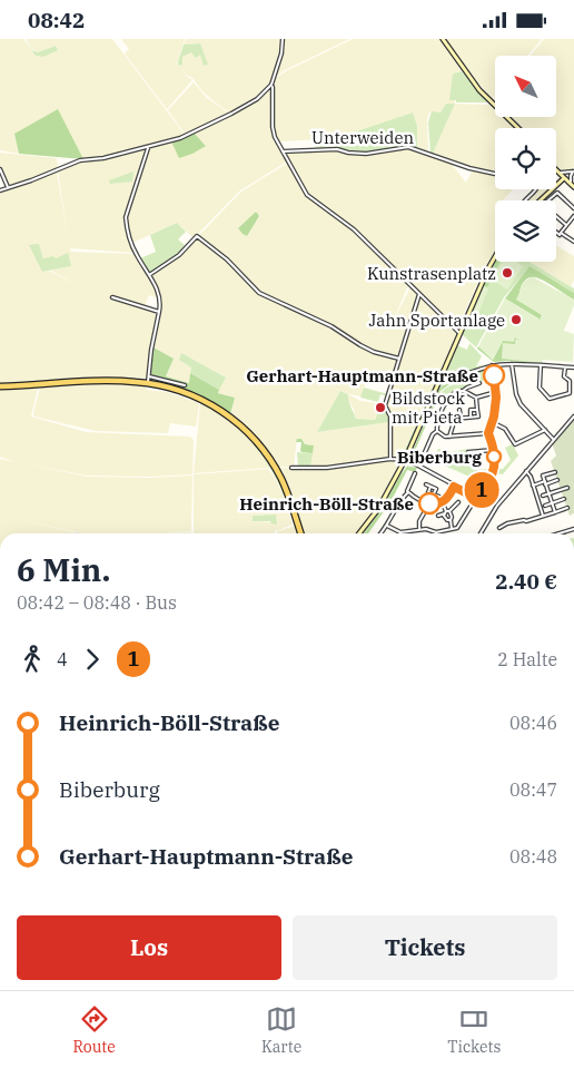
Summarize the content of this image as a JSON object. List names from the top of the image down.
{
  "streets": {
    "street": ["Unterweiden"]
  },
  "places": [
    "Kunstrasenplatz",
    "Jahn Sportanlage",
    "Gerhart-Hauptmann-Straße",
    "Bildstock mit Pieta",
    "Biberburg",
    "Heinrich-Böll-Straße"
  ],
  "lines": ["bus line 1"],
  "north": "top left",
  "page": {
    "status": "08:42",
    "on_map": "1",
    "heading": ["6 Min.", "08:42 – 08:48 · Bus", "2.40 €"],
    "legs": ["4", "1", "2 Halte"],
    "list": [
      {
        "name": "Heinrich-Böll-Straße",
        "value": "08:46"
      },
      {
        "name": "Biberburg",
        "value": "08:47"
      },
      {
        "name": "Gerhart-Hauptmann-Straße",
        "value": "08:48"
      }
    ],
    "buttons": ["Los", "Tickets"],
    "tabs": ["Route", "Karte", "Tickets"]
  }
}
